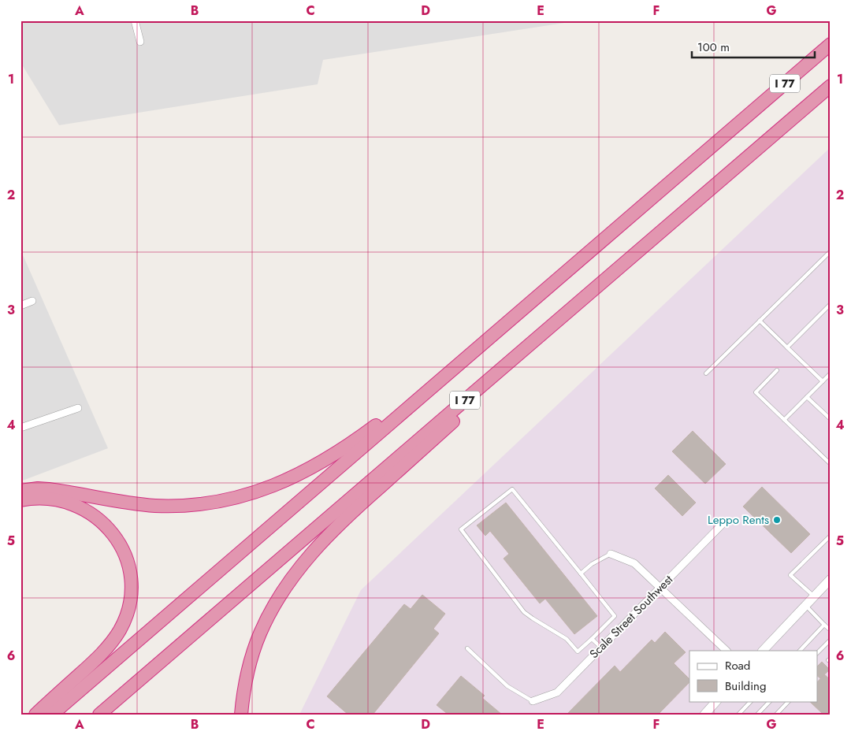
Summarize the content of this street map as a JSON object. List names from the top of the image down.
{
  "streets": {
    "highway": ["I 77"],
    "street": ["Scale Street Southwest"]
  },
  "places": ["Leppo Rents"],
  "legend": ["Road", "Building"],
  "scale_bar": "100 m",
  "grid": {
    "columns": [
      "A",
      "B",
      "C",
      "D",
      "E",
      "F",
      "G"
    ],
    "rows": [
      "1",
      "2",
      "3",
      "4",
      "5",
      "6"
    ]
  }
}
